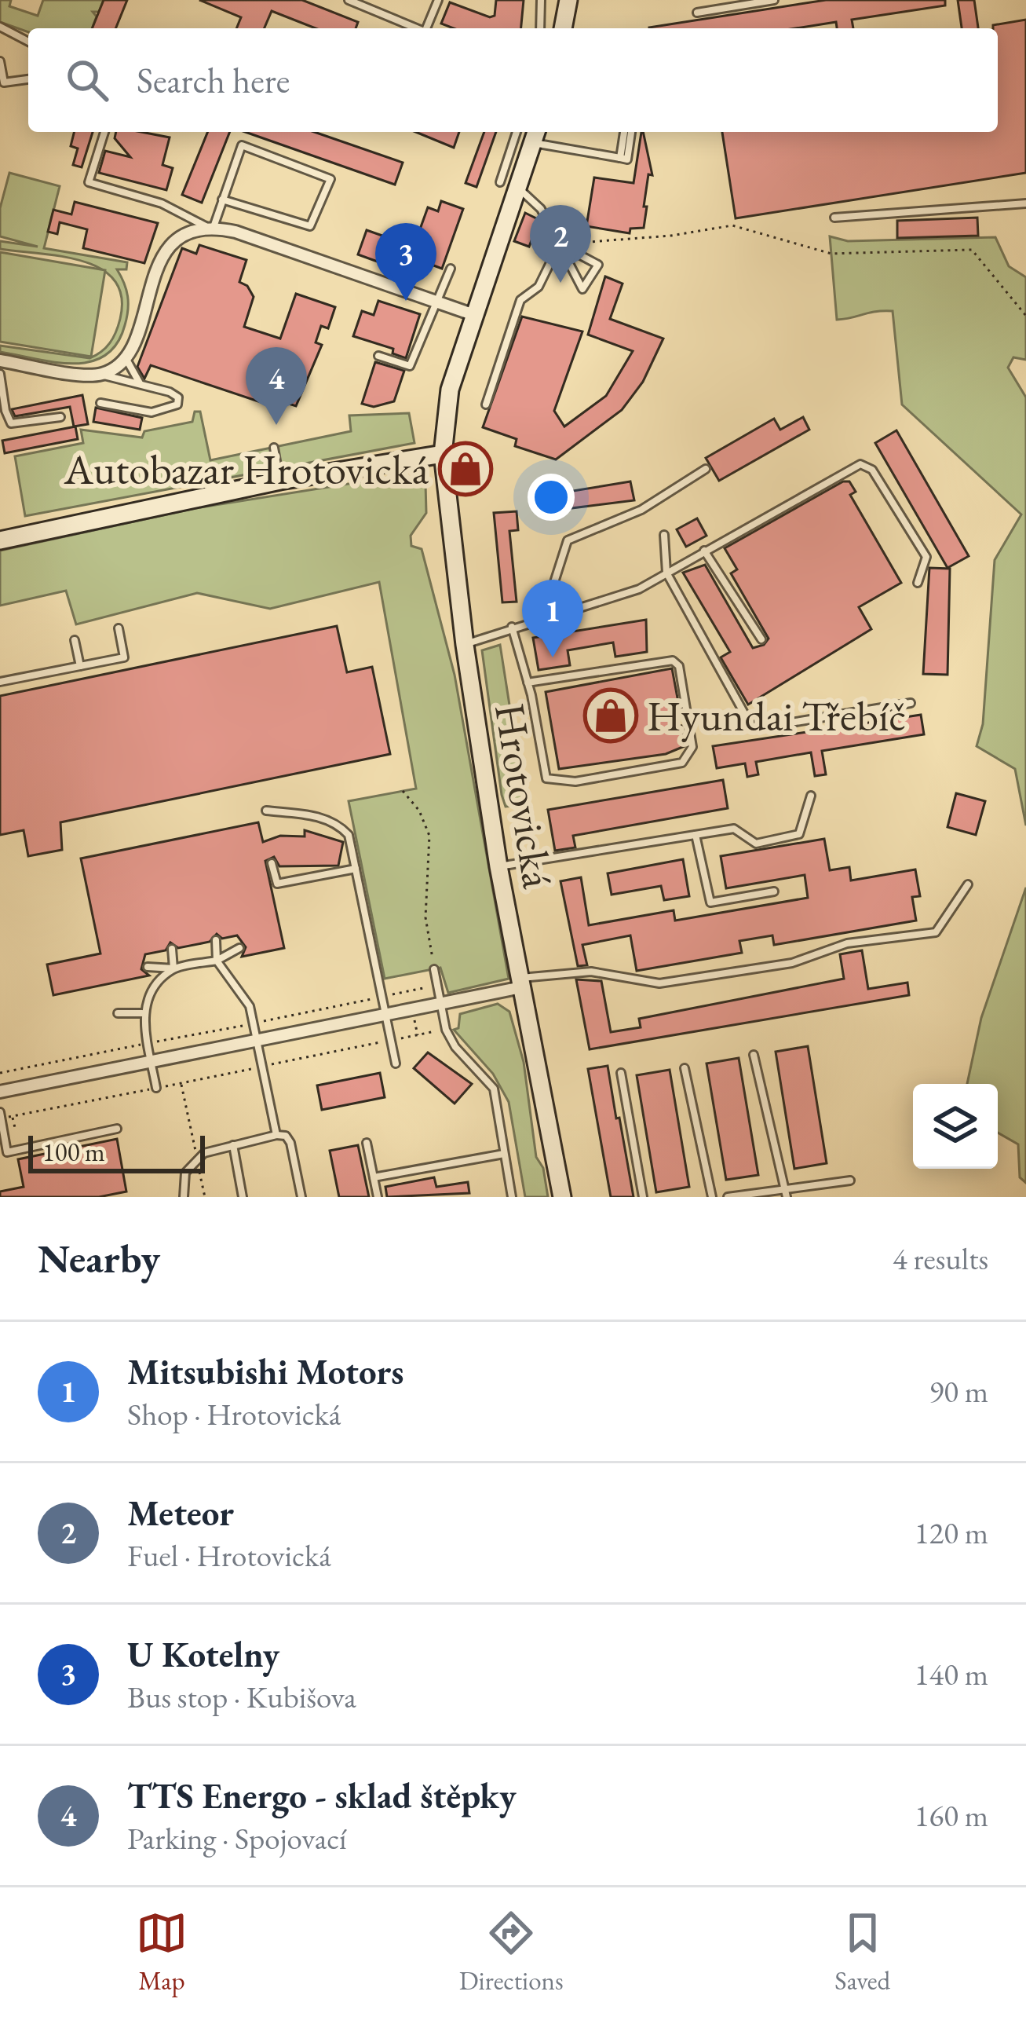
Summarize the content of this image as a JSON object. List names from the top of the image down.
{
  "streets": {
    "main road": ["Hrotovická"]
  },
  "places": {
    "shop": ["Autobazar Hrotovická", "Hyundai Třebíč"]
  },
  "scale_bar": "100 m",
  "page": {
    "search": "Search here",
    "pins": [
      "2",
      "3",
      "4",
      "1"
    ],
    "scale": "100 m",
    "heading": ["Nearby", "4 results"],
    "list": [
      {
        "mark": "1",
        "name": "Mitsubishi Motors",
        "note": "Shop · Hrotovická",
        "value": "90 m"
      },
      {
        "mark": "2",
        "name": "Meteor",
        "note": "Fuel · Hrotovická",
        "value": "120 m"
      },
      {
        "mark": "3",
        "name": "U Kotelny",
        "note": "Bus stop · Kubišova",
        "value": "140 m"
      },
      {
        "mark": "4",
        "name": "TTS Energo - sklad štěpky",
        "note": "Parking · Spojovací",
        "value": "160 m"
      }
    ],
    "nav": ["Map", "Directions", "Saved"]
  }
}
